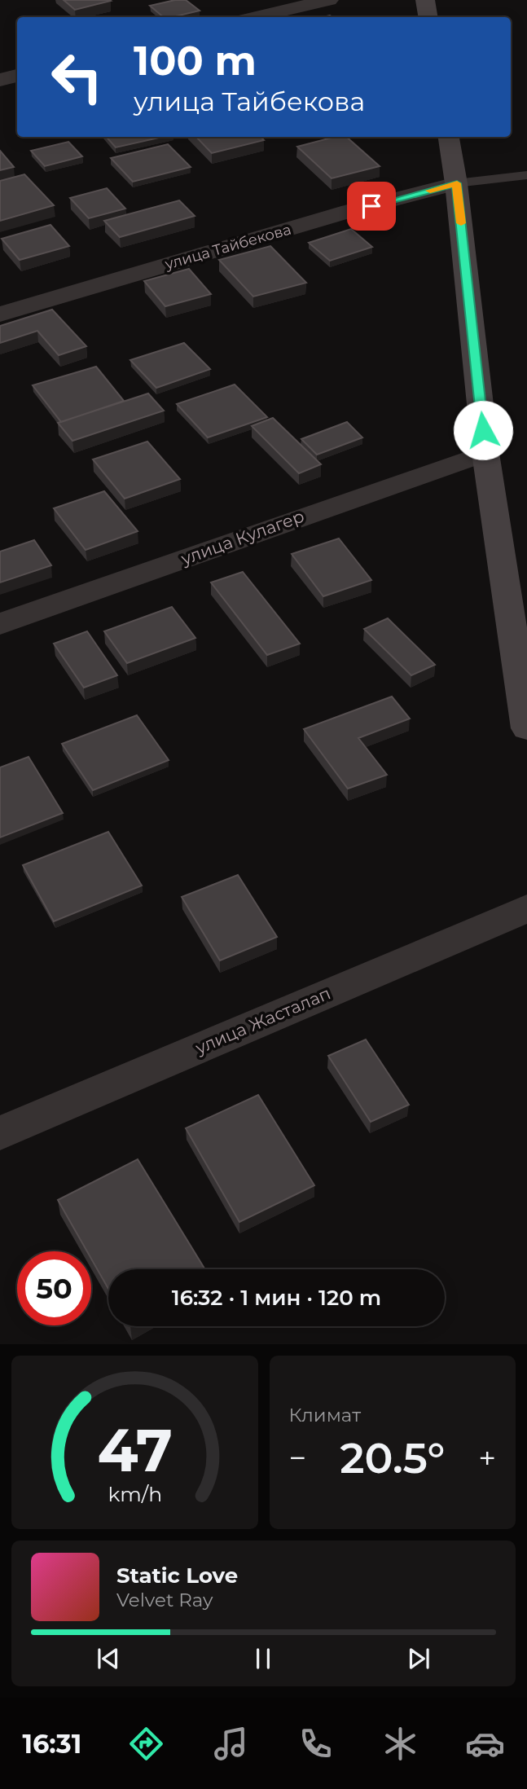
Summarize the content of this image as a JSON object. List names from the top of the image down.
{
  "streets": {
    "street": ["улица Тайбекова", "улица Кулагер", "улица Жасталап"]
  },
  "page": {
    "turn": ["100 m", "улица Тайбекова"],
    "limit": "50",
    "trip": "16:32 · 1 мин · 120 m",
    "tile": "Климат",
    "heat": ["−", "20.5°", "+"],
    "song": ["Static Love", "Velvet Ray"],
    "tabs": "16:31",
    "gauge": ["47", "km/h"]
  }
}
